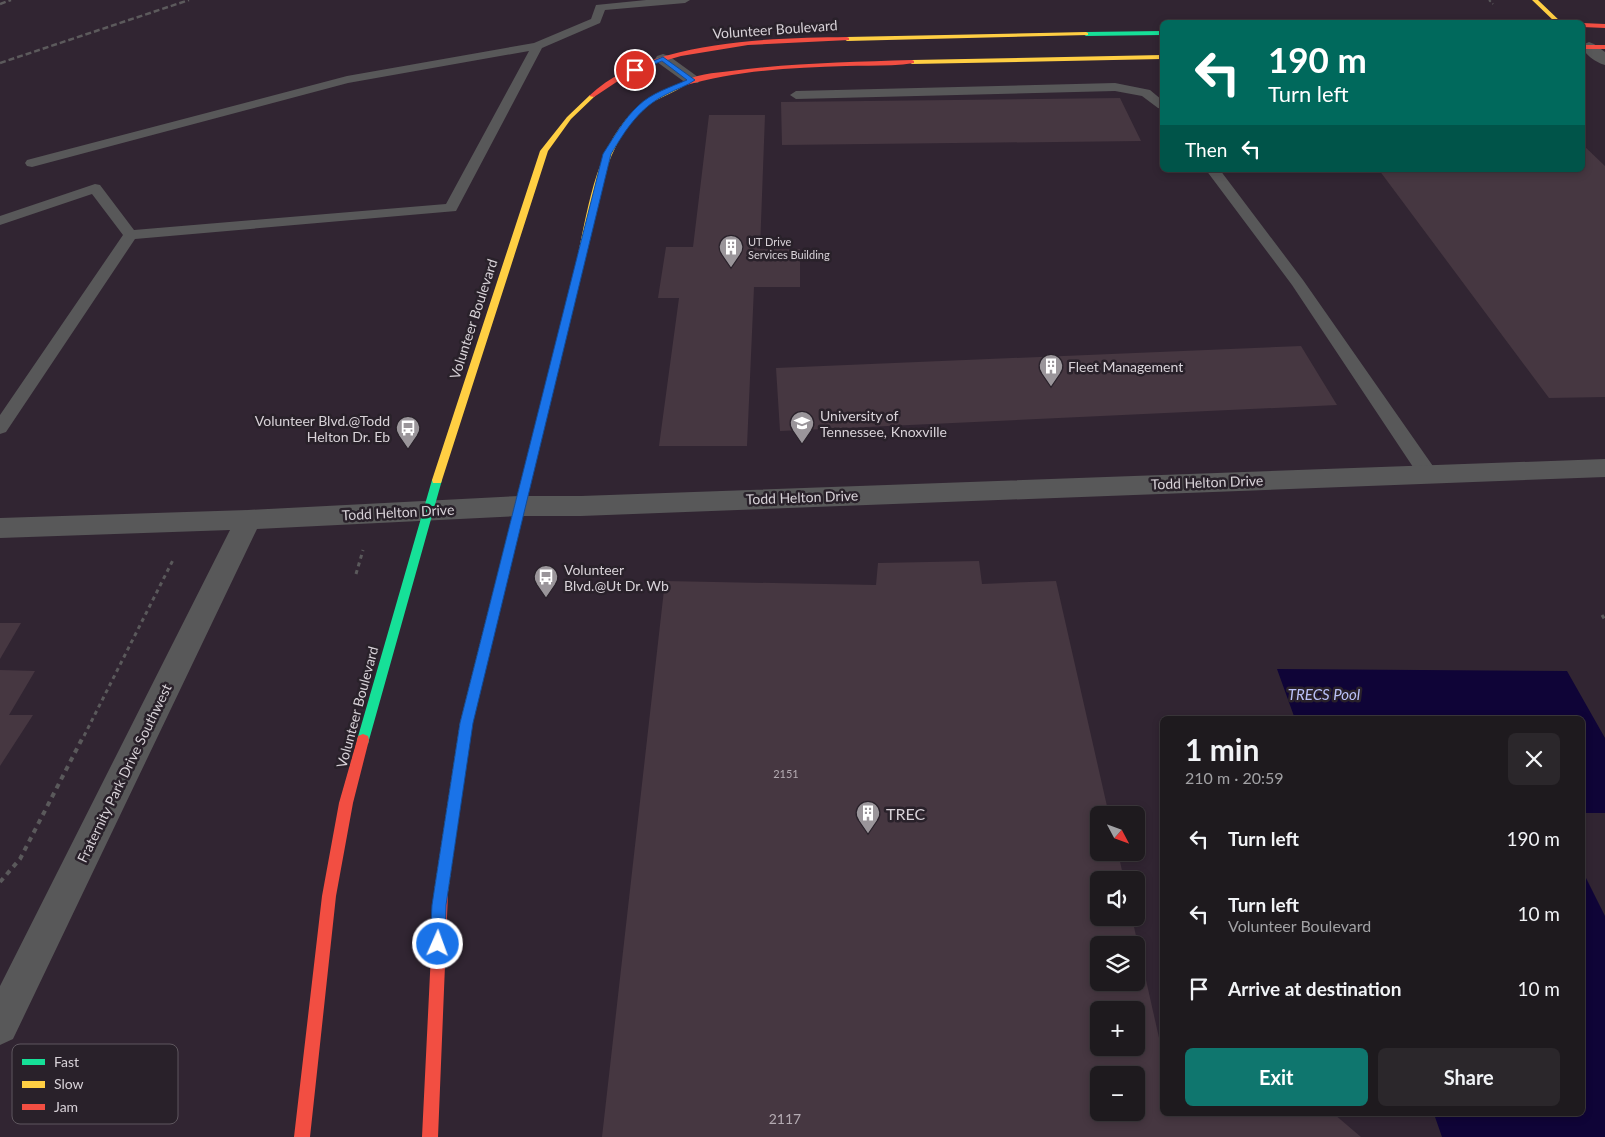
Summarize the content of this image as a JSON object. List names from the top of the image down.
{
  "streets": {
    "street": ["Volunteer Boulevard", "Todd Helton Drive", "Fraternity Park Drive Southwest"]
  },
  "crossings": [
    ["Volunteer Boulevard", "Todd Helton Drive"],
    ["Todd Helton Drive", "Fraternity Park Drive Southwest"]
  ],
  "water": ["TRECS Pool"],
  "places": {
    "building": ["UT Drive Services Building", "Fleet Management", "TREC"],
    "school or university": ["University of Tennessee, Knoxville"],
    "bus stop": ["Volunteer Blvd.@Todd Helton Dr. Eb", "Volunteer Blvd.@Ut Dr. Wb"]
  },
  "house_numbers": ["2151", "2117"],
  "legend": ["Fast", "Slow", "Jam"],
  "north": "bottom right",
  "page": {
    "turn": ["190 m", "Turn left"],
    "then": "Then",
    "heading": ["1 min", "210 m · 20:59"],
    "list": [
      {
        "name": "Turn left",
        "value": "190 m"
      },
      {
        "name": "Turn left",
        "note": "Volunteer Boulevard",
        "value": "10 m"
      },
      {
        "name": "Arrive at destination",
        "value": "10 m"
      }
    ],
    "map_buttons": ["+", "−"],
    "buttons": ["Exit", "Share"]
  }
}
